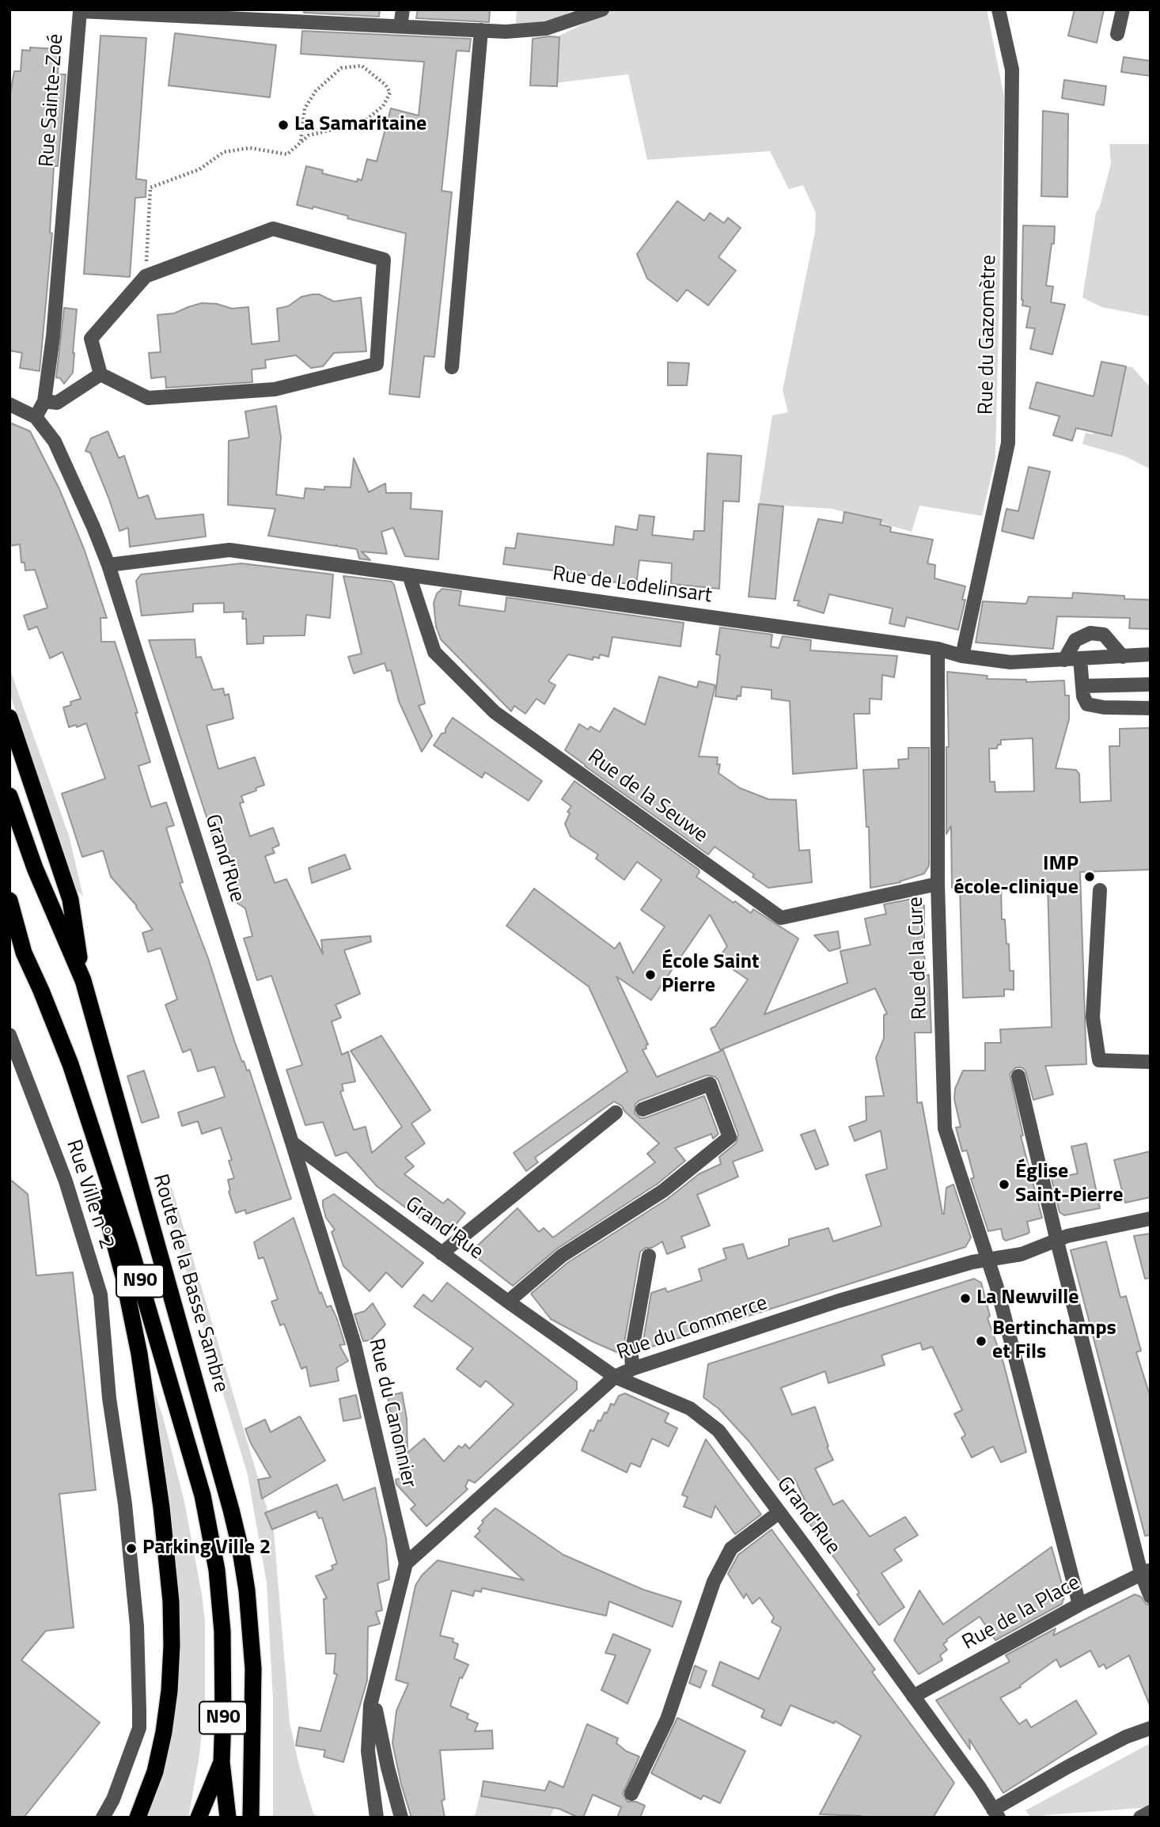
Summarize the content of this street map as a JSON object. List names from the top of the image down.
{
  "streets": {
    "highway": ["N90", "Route de la Basse Sambre"],
    "street": [
      "Rue Sainte-Zoé",
      "Rue du Gazomètre",
      "Rue de Lodelinsart",
      "Rue de la Seuwe",
      "Grand'Rue",
      "Rue de la Cure",
      "Rue Ville n°2",
      "Rue du Commerce",
      "Rue du Canonnier",
      "Rue de la Place"
    ]
  },
  "crossings": [
    ["Rue Sainte-Zoé", "Grand'Rue"],
    ["Rue du Gazomètre", "Rue de Lodelinsart"],
    ["Rue de Lodelinsart", "Rue de la Seuwe"],
    ["Rue de Lodelinsart", "Grand'Rue"],
    ["Rue de Lodelinsart", "Rue de la Cure"],
    ["Rue de la Seuwe", "Rue de la Cure"],
    ["Grand'Rue", "Rue du Commerce"],
    ["Grand'Rue", "Rue du Canonnier"],
    ["Grand'Rue", "Rue de la Place"],
    ["Rue de la Cure", "Rue du Commerce"],
    ["Rue de la Cure", "Rue de la Place"],
    ["Rue du Commerce", "Rue du Canonnier"]
  ],
  "places": [
    "La Samaritaine",
    "IMP école-clinique",
    "École Saint Pierre",
    "Église Saint-Pierre",
    "La Newville",
    "Bertinchamps et Fils",
    "Parking Ville 2"
  ]
}
